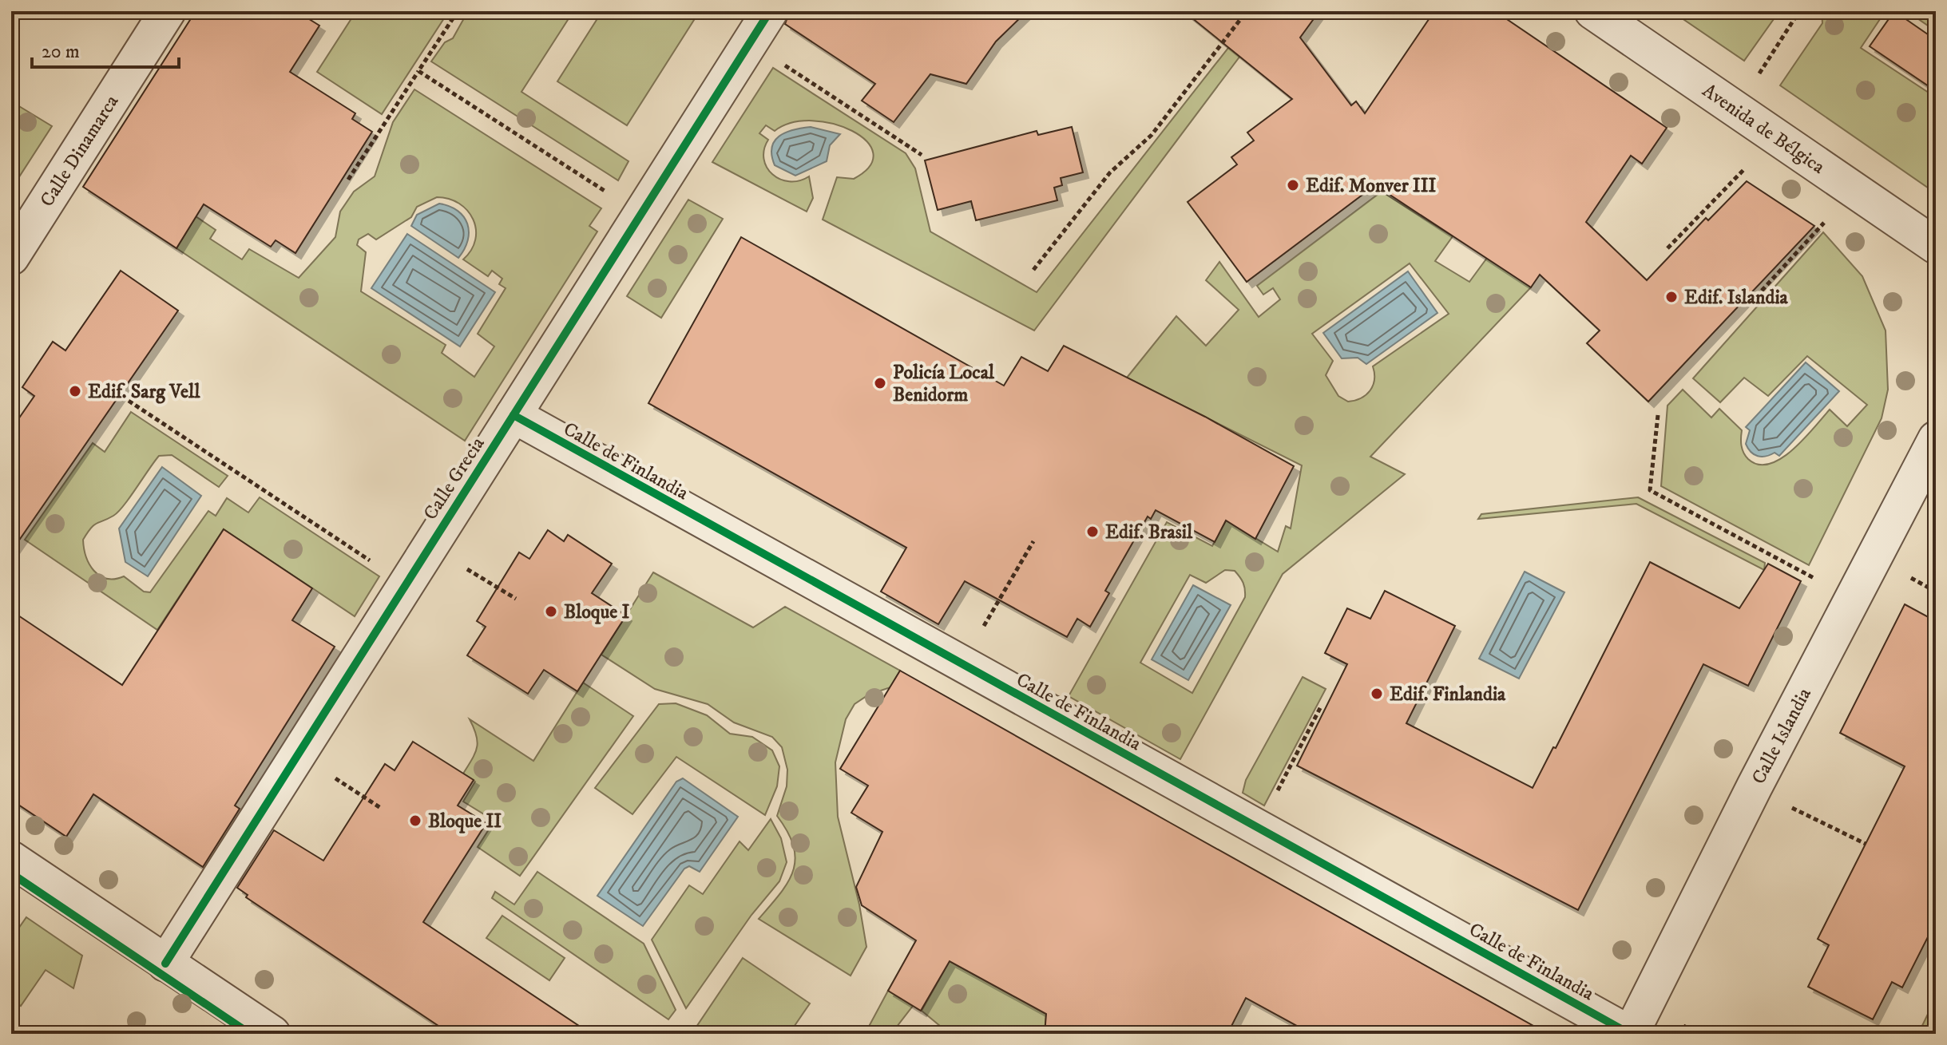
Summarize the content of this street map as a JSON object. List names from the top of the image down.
{
  "streets": {
    "street": [
      "Avenida de Bélgica",
      "Calle Dinamarca",
      "Calle de Finlandia",
      "Calle Grecia",
      "Calle Islandia"
    ]
  },
  "crossings": [
    ["Calle de Finlandia", "Calle Grecia"],
    ["Calle de Finlandia", "Calle Islandia"]
  ],
  "places": [
    "Edif. Monver III",
    "Edif. Islandia",
    "Policía Local Benidorm",
    "Edif. Sarg Vell",
    "Edif. Brasil",
    "Bloque I",
    "Edif. Finlandia",
    "Bloque II"
  ],
  "scale_bar": "20 m"
}
